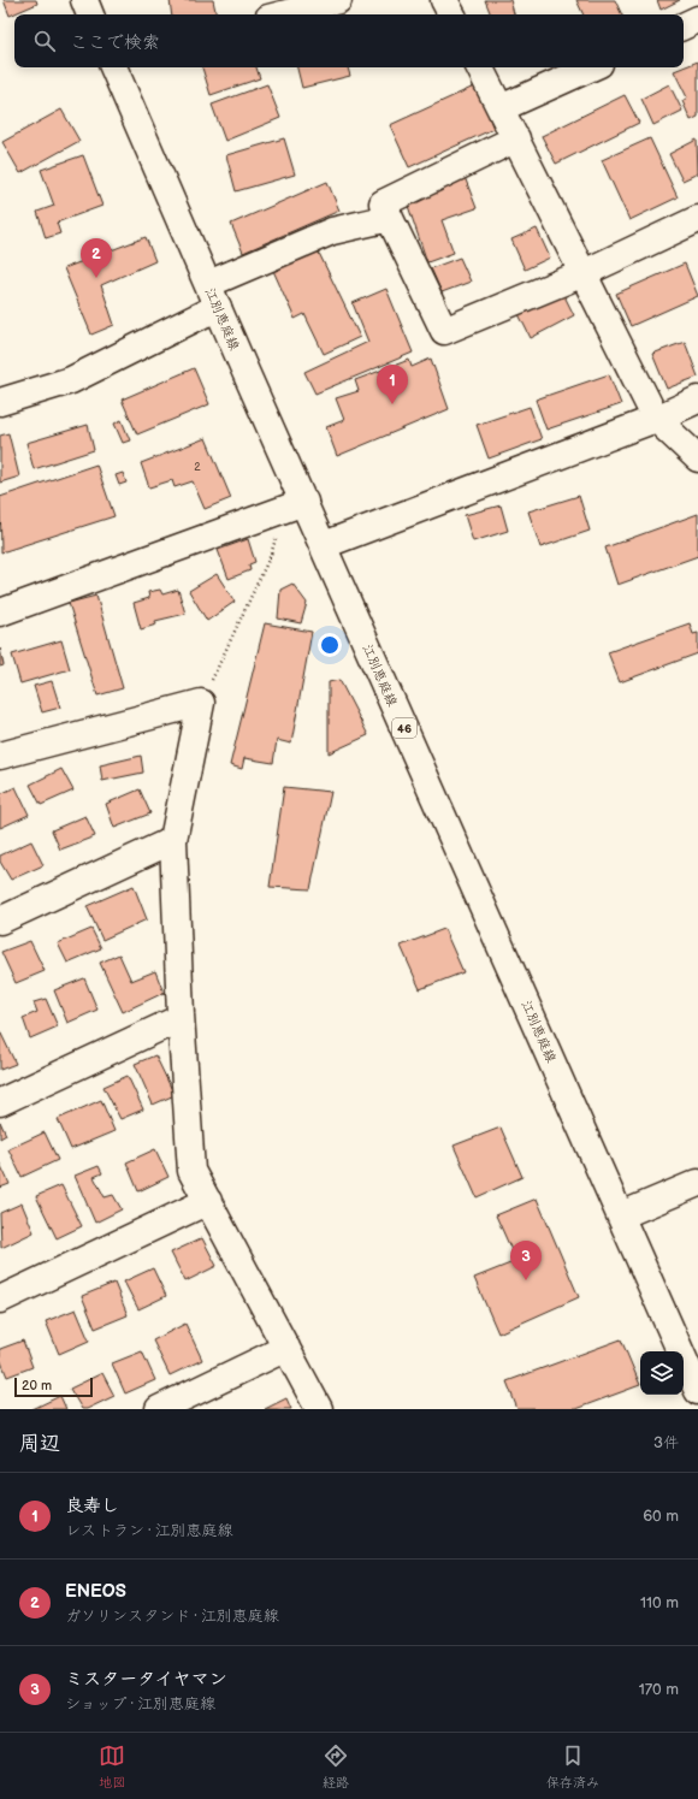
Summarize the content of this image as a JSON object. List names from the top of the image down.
{
  "streets": {
    "street": ["江別恵庭線", "46"]
  },
  "house_numbers": ["2"],
  "scale_bar": "20 m",
  "page": {
    "search": "ここで検索",
    "pins": ["2", "1", "3"],
    "scale": "20 m",
    "heading": ["周辺", "3件"],
    "list": [
      {
        "mark": "1",
        "name": "良寿し",
        "note": "レストラン · 江別恵庭線",
        "value": "60 m"
      },
      {
        "mark": "2",
        "name": "ENEOS",
        "note": "ガソリンスタンド · 江別恵庭線",
        "value": "110 m"
      },
      {
        "mark": "3",
        "name": "ミスタータイヤマン",
        "note": "ショップ · 江別恵庭線",
        "value": "170 m"
      }
    ],
    "nav": ["地図", "経路", "保存済み"]
  }
}
